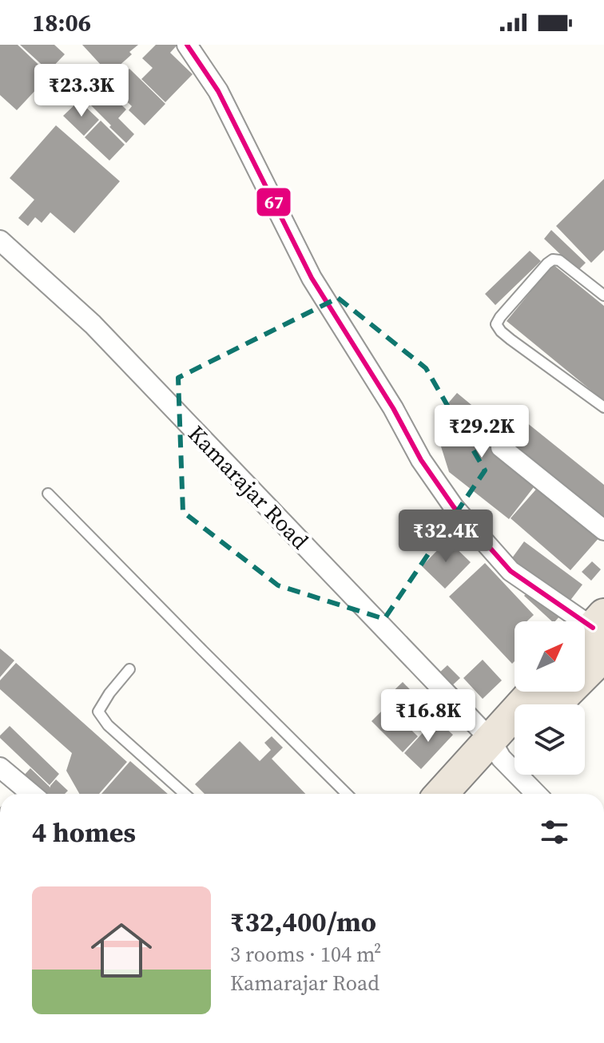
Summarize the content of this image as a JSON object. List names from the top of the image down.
{
  "streets": {
    "street": ["Kamarajar Road"]
  },
  "lines": ["transit line 67"],
  "north": "top right",
  "page": {
    "status": "18:06",
    "price": [
      "₹23.3K",
      "₹29.2K",
      "₹32.4K",
      "₹16.8K"
    ],
    "heading": "4 homes",
    "list": [
      {
        "name": "₹32,400/mo",
        "note": "3 rooms · 104 m² · Kamarajar Road"
      }
    ]
  }
}
